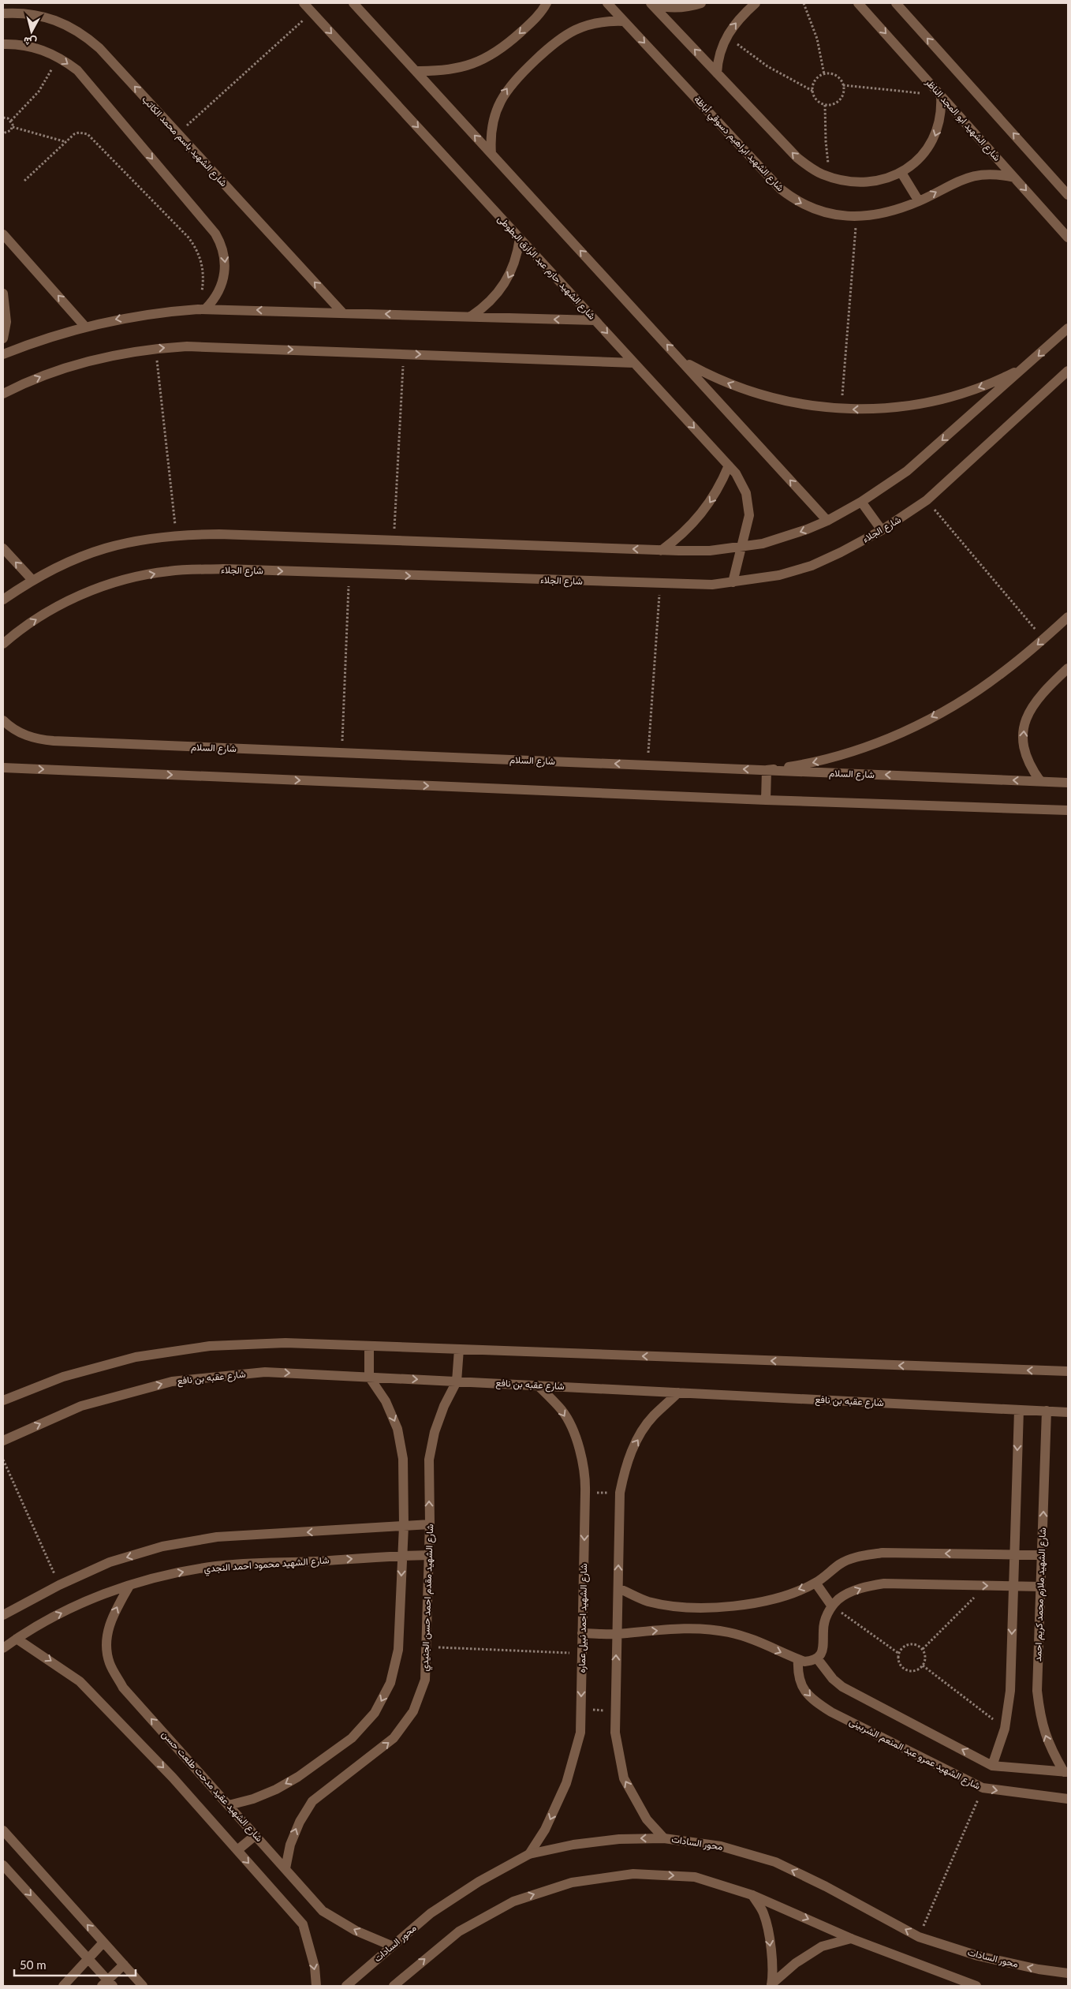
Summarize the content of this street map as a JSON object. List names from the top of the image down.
{
  "streets": {
    "street": [
      "شارع الشهيد ابو المجد الناظر",
      "شارع الشهيد باسم محمد الكاتب",
      "شارع الشهيد ابراهيم دسوقي أباظة",
      "شارع الشهيد حازم عبد الرازق البطوطى",
      "شارع الجلاء",
      "شارع السلام",
      "شارع عقبه بن نافع",
      "شارع الشهيد محمود احمد النجدي",
      "شارع الشهيد ملازم محمد كريم احمد",
      "شارع الشهيد مقدم احمد حسن الجنيدي",
      "شارع الشهيد احمد نبيل عماره",
      "شارع الشهيد عمرو عبد المنعم الشربينى",
      "شارع الشهيد عقيد مدحت طلعت حسن",
      "محور السادات"
    ]
  },
  "crossings": [
    ["شارع الشهيد ابو المجد الناظر", "شارع الشهيد ابراهيم دسوقي أباظة"],
    ["شارع الشهيد حازم عبد الرازق البطوطى", "شارع الجلاء"],
    ["شارع عقبه بن نافع", "شارع الشهيد ملازم محمد كريم احمد"],
    ["شارع عقبه بن نافع", "شارع الشهيد مقدم احمد حسن الجنيدي"],
    ["شارع عقبه بن نافع", "شارع الشهيد احمد نبيل عماره"],
    ["شارع الشهيد محمود احمد النجدي", "شارع الشهيد مقدم احمد حسن الجنيدي"],
    ["شارع الشهيد محمود احمد النجدي", "شارع الشهيد عقيد مدحت طلعت حسن"],
    ["شارع الشهيد مقدم احمد حسن الجنيدي", "شارع الشهيد عقيد مدحت طلعت حسن"],
    ["شارع الشهيد احمد نبيل عماره", "محور السادات"],
    ["شارع الشهيد عقيد مدحت طلعت حسن", "محور السادات"]
  ],
  "one_way": ["شارع الشهيد باسم محمد الكاتب", "شارع الشهيد مقدم احمد حسن الجنيدي"],
  "scale_bar": "50 m",
  "north": "bottom"
}
